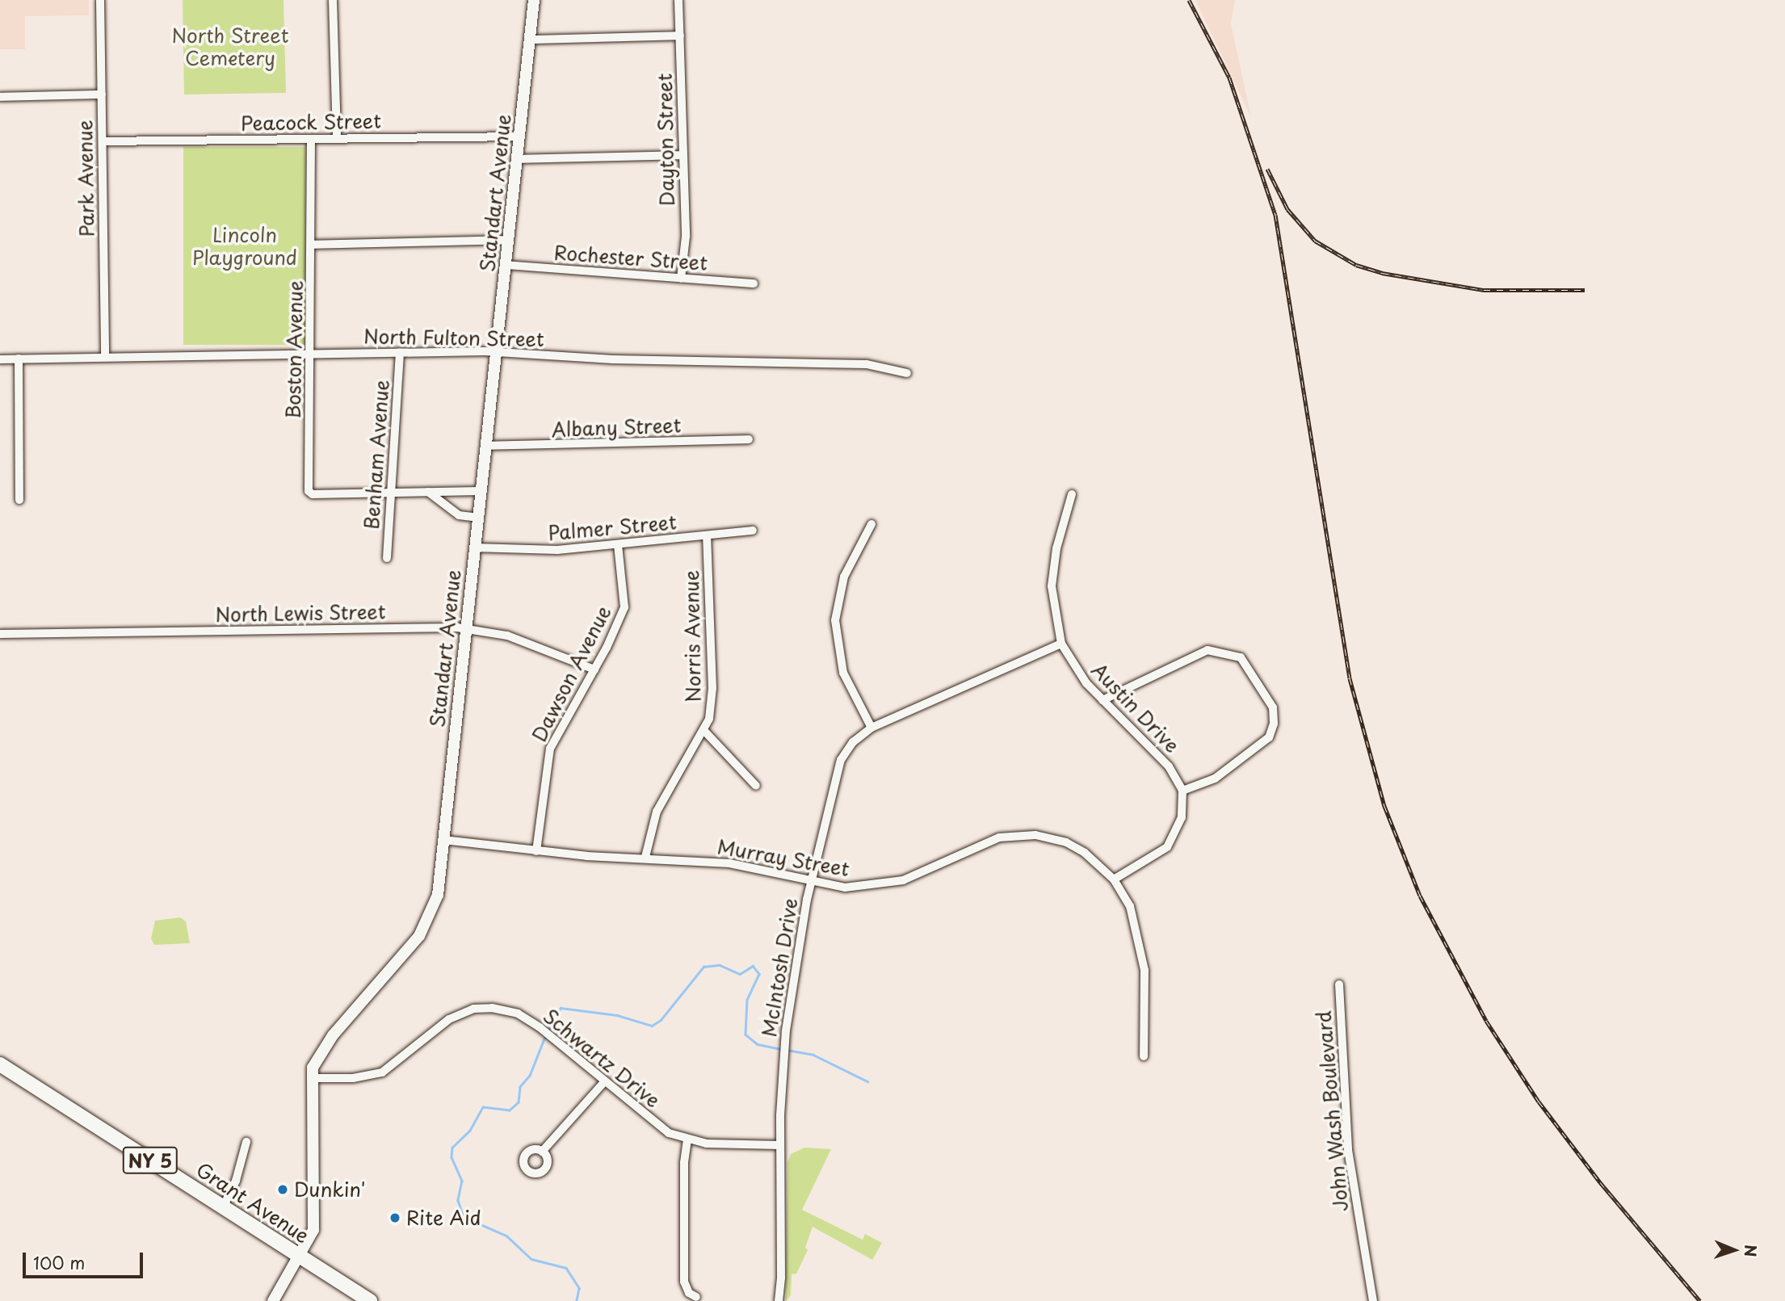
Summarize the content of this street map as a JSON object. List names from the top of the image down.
{
  "streets": {
    "highway": ["NY 5", "Grant Avenue"],
    "street": [
      "Peacock Street",
      "Dayton Street",
      "Park Avenue",
      "Standart Avenue",
      "Rochester Street",
      "North Fulton Street",
      "Boston Avenue",
      "Albany Street",
      "Benham Avenue",
      "Palmer Street",
      "North Lewis Street",
      "Norris Avenue",
      "Dawson Avenue",
      "Austin Drive",
      "Murray Street",
      "McIntosh Drive",
      "Schwartz Drive",
      "John Wash Boulevard"
    ]
  },
  "crossings": [
    ["Peacock Street", "Park Avenue"],
    ["Peacock Street", "Standart Avenue"],
    ["Peacock Street", "Boston Avenue"],
    ["Dayton Street", "Rochester Street"],
    ["Park Avenue", "North Fulton Street"],
    ["Standart Avenue", "Rochester Street"],
    ["Standart Avenue", "North Fulton Street"],
    ["Standart Avenue", "Albany Street"],
    ["Standart Avenue", "Palmer Street"],
    ["Standart Avenue", "North Lewis Street"],
    ["Standart Avenue", "Murray Street"],
    ["Standart Avenue", "Schwartz Drive"],
    ["Standart Avenue", "Grant Avenue"],
    ["North Fulton Street", "Boston Avenue"],
    ["North Fulton Street", "Benham Avenue"],
    ["Boston Avenue", "Benham Avenue"],
    ["Palmer Street", "Norris Avenue"],
    ["Palmer Street", "Dawson Avenue"],
    ["North Lewis Street", "Dawson Avenue"],
    ["Norris Avenue", "Murray Street"],
    ["Dawson Avenue", "Murray Street"],
    ["Austin Drive", "McIntosh Drive"],
    ["Murray Street", "McIntosh Drive"],
    ["McIntosh Drive", "Schwartz Drive"]
  ],
  "parks": ["North Street Cemetery", "Lincoln Playground"],
  "places": ["Dunkin'", "Rite Aid"],
  "scale_bar": "100 m",
  "north": "right"
}
